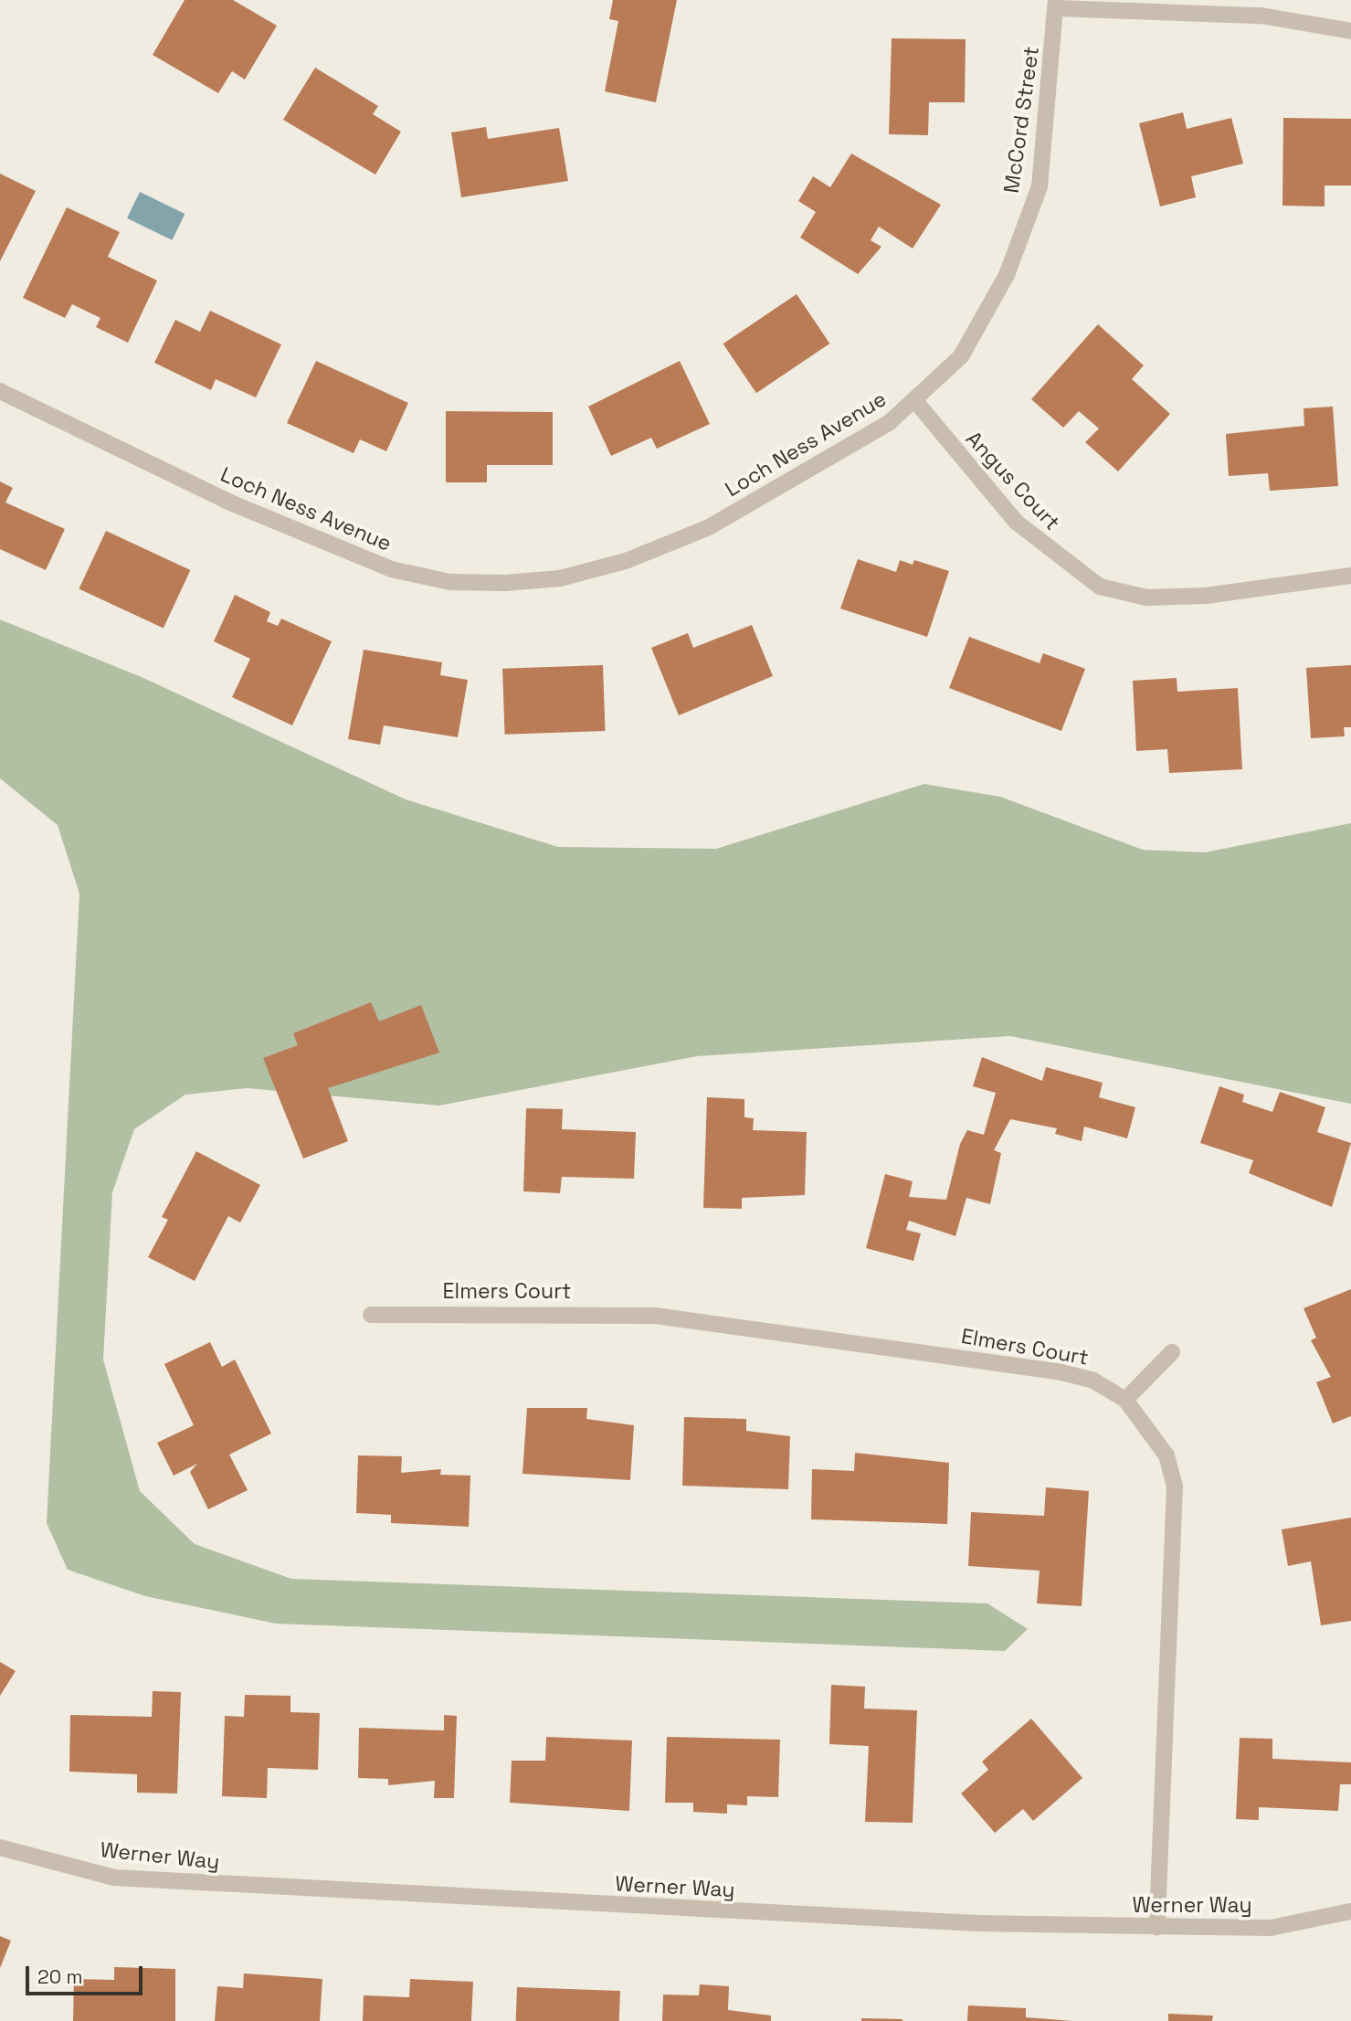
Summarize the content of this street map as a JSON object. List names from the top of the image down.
{
  "streets": {
    "street": [
      "McCord Street",
      "Loch Ness Avenue",
      "Angus Court",
      "Elmers Court",
      "Werner Way"
    ]
  },
  "crossings": [
    ["McCord Street", "Loch Ness Avenue"],
    ["McCord Street", "Angus Court"],
    ["Loch Ness Avenue", "Angus Court"],
    ["Elmers Court", "Werner Way"]
  ],
  "scale_bar": "20 m"
}
